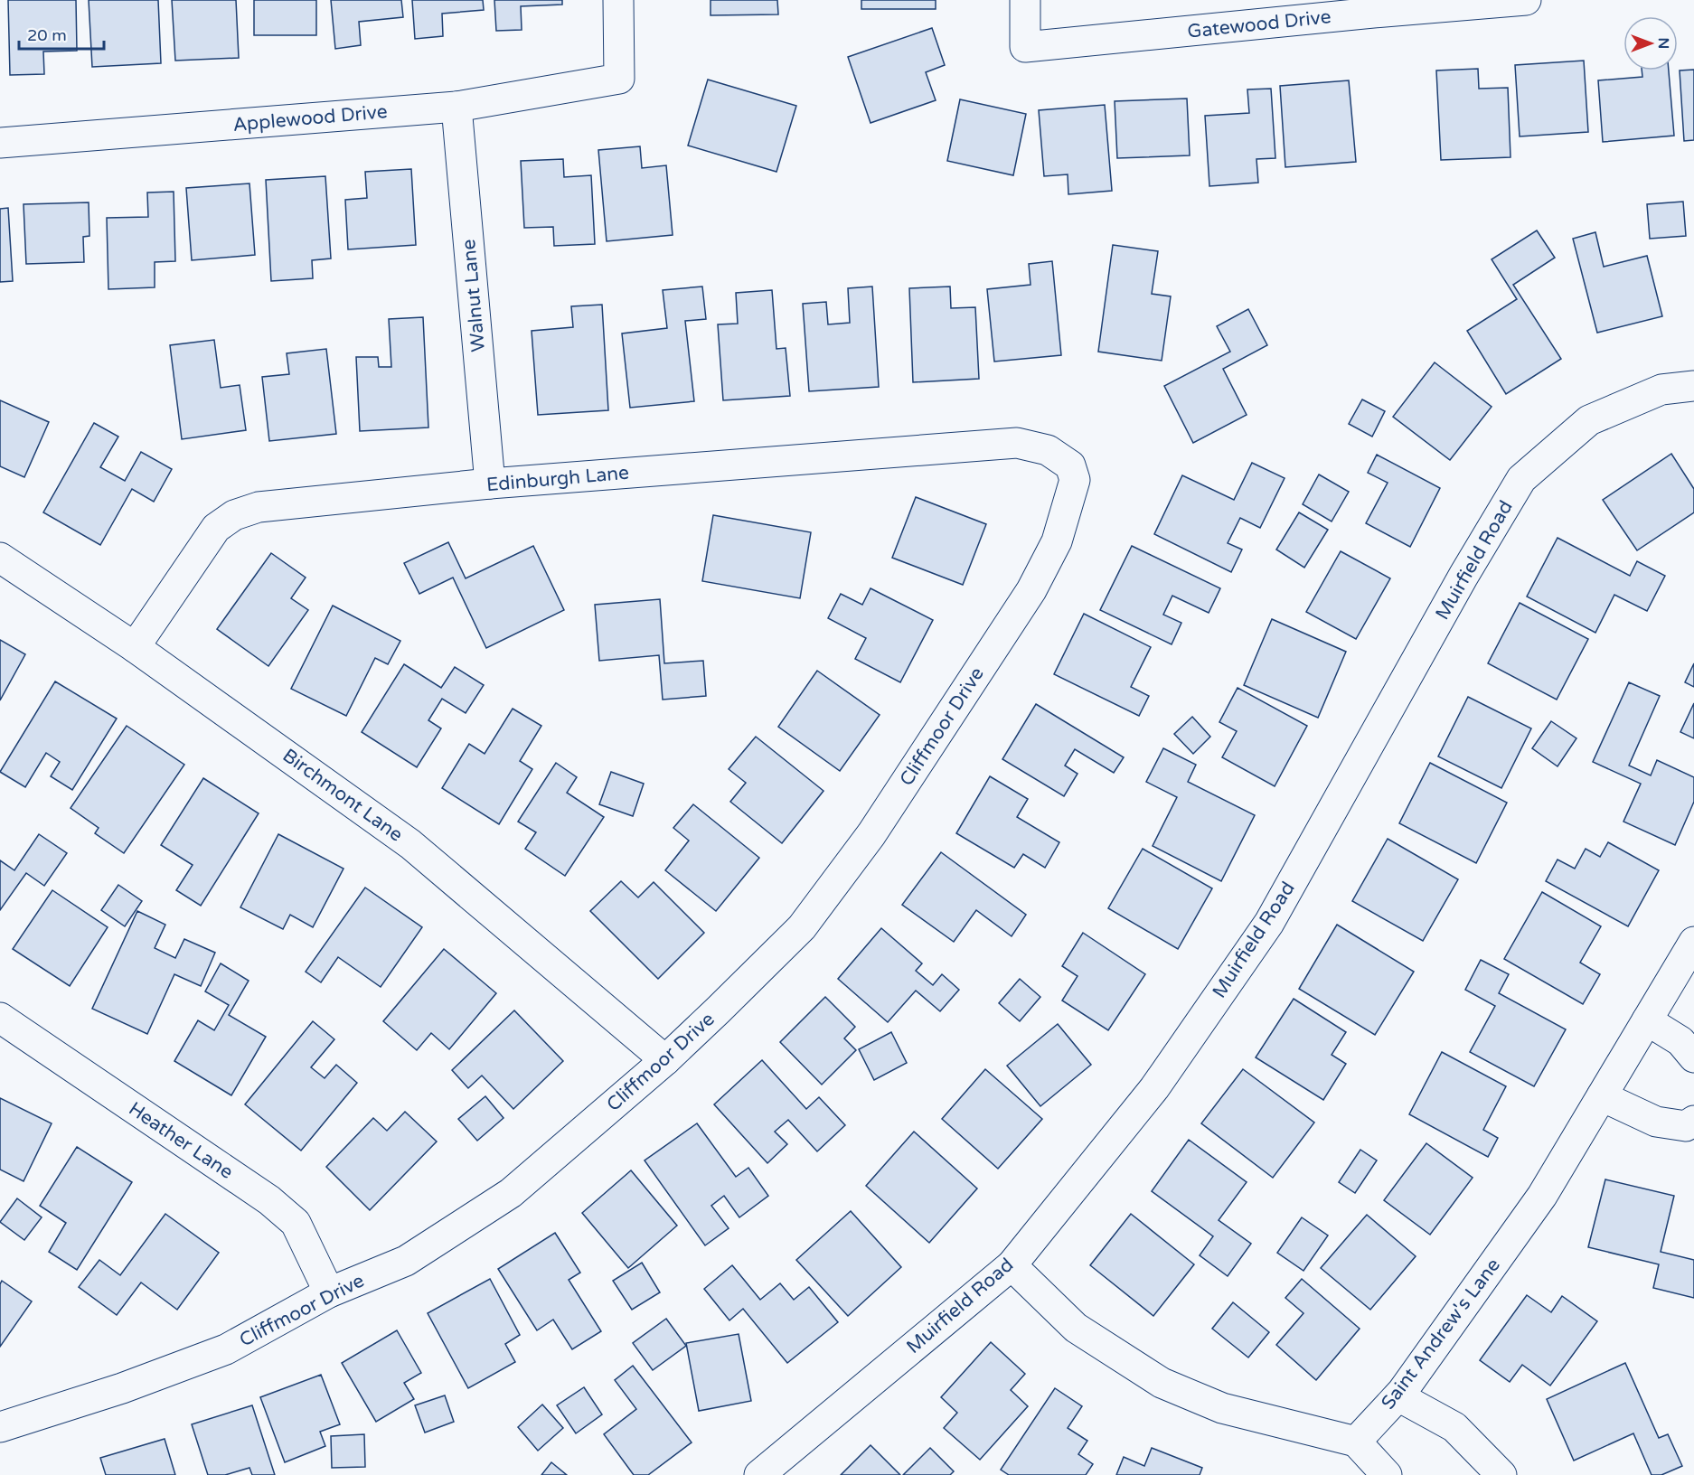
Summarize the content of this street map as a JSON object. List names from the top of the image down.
{
  "streets": {
    "street": [
      "Gatewood Drive",
      "Applewood Drive",
      "Walnut Lane",
      "Edinburgh Lane",
      "Muirfield Road",
      "Cliffmoor Drive",
      "Birchmont Lane",
      "Heather Lane",
      "Saint Andrew's Lane"
    ]
  },
  "crossings": [
    ["Applewood Drive", "Walnut Lane"],
    ["Walnut Lane", "Edinburgh Lane"],
    ["Edinburgh Lane", "Cliffmoor Drive"],
    ["Edinburgh Lane", "Birchmont Lane"],
    ["Cliffmoor Drive", "Birchmont Lane"],
    ["Cliffmoor Drive", "Heather Lane"]
  ],
  "scale_bar": "20 m",
  "north": "right"
}
